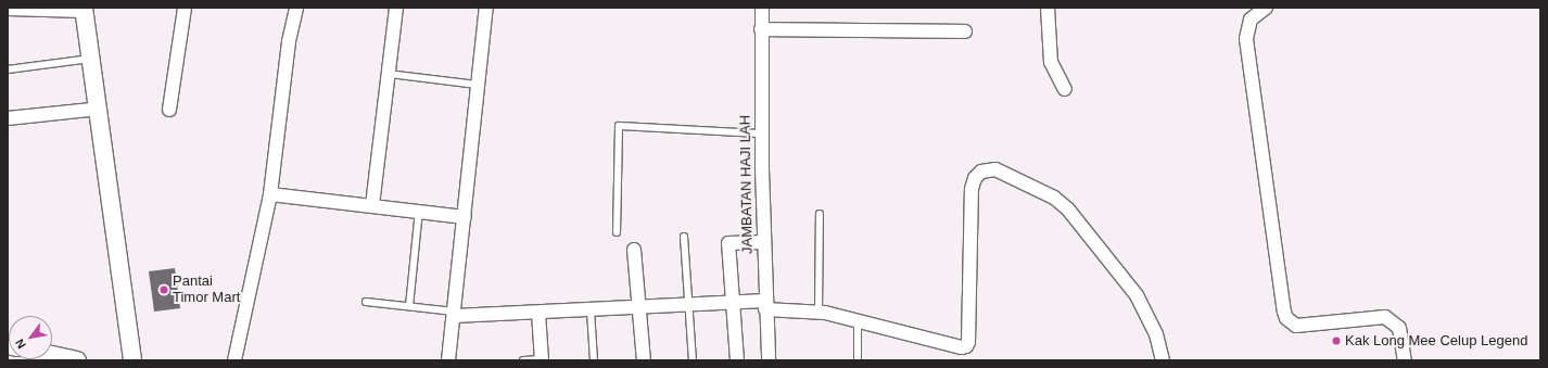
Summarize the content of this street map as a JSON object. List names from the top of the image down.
{
  "streets": {
    "street": ["JAMBATAN HAJI LAH"]
  },
  "places": ["Pantai Timor Mart", "Kak Long Mee Celup Legend"],
  "north": "bottom left"
}
